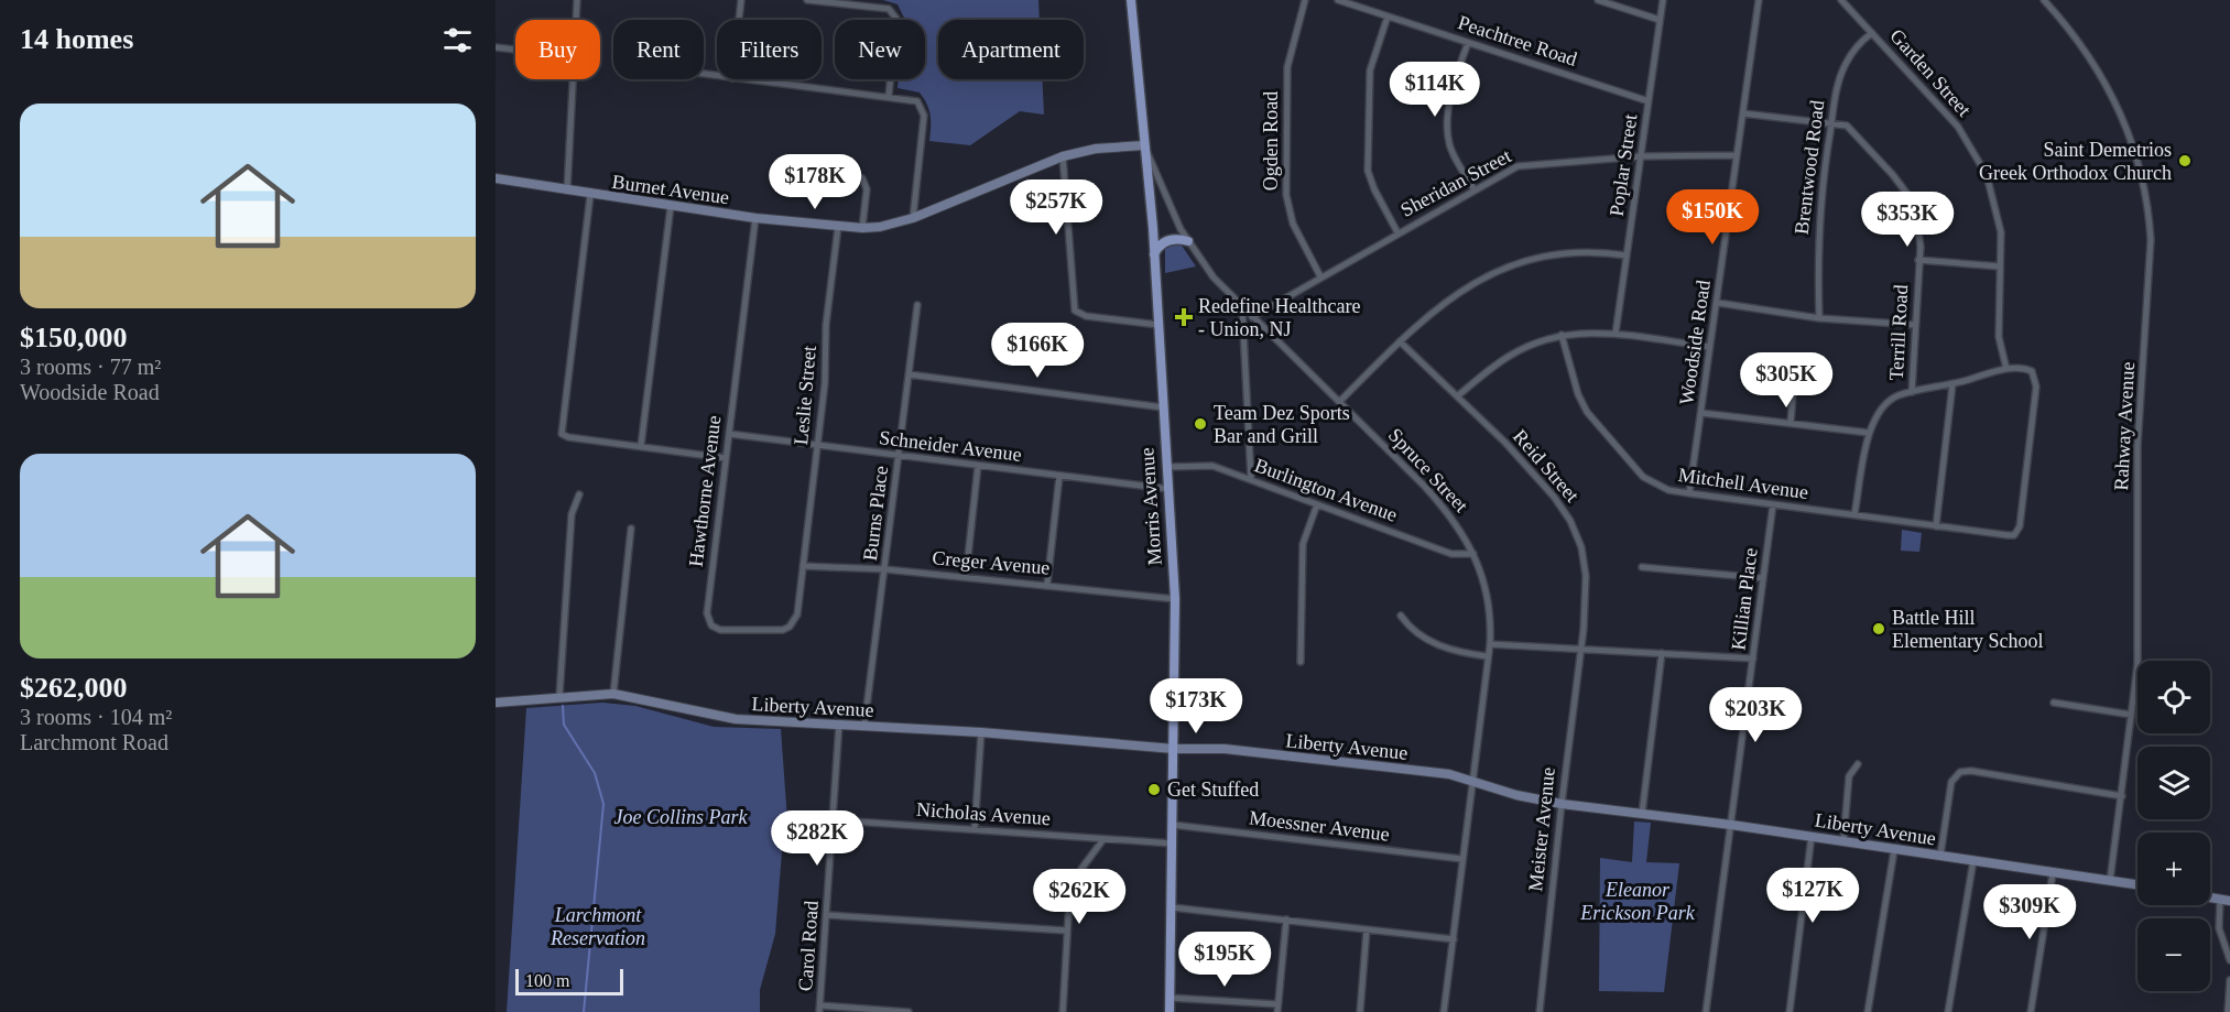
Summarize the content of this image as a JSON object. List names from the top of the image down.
{
  "streets": {
    "main road": ["Morris Avenue"],
    "street": [
      "Peachtree Road",
      "Garden Street",
      "Ogden Road",
      "Poplar Street",
      "Brentwood Road",
      "Sheridan Street",
      "Burnet Avenue",
      "Terrill Road",
      "Woodside Road",
      "Leslie Street",
      "Rahway Avenue",
      "Schneider Avenue",
      "Reid Street",
      "Spruce Street",
      "Mitchell Avenue",
      "Burlington Avenue",
      "Hawthorne Avenue",
      "Burns Place",
      "Creger Avenue",
      "Killian Place",
      "Liberty Avenue",
      "Nicholas Avenue",
      "Moessner Avenue",
      "Meister Avenue",
      "Carol Road"
    ]
  },
  "crossings": [
    ["Peachtree Road", "Poplar Street"],
    ["Garden Street", "Brentwood Road"],
    ["Garden Street", "Mitchell Avenue"],
    ["Ogden Road", "Sheridan Street"],
    ["Poplar Street", "Sheridan Street"],
    ["Brentwood Road", "Terrill Road"],
    ["Sheridan Street", "Woodside Road"],
    ["Sheridan Street", "Spruce Street"],
    ["Burnet Avenue", "Leslie Street"],
    ["Burnet Avenue", "Spruce Street"],
    ["Burnet Avenue", "Hawthorne Avenue"],
    ["Burnet Avenue", "Morris Avenue"],
    ["Terrill Road", "Woodside Road"],
    ["Woodside Road", "Mitchell Avenue"],
    ["Leslie Street", "Schneider Avenue"],
    ["Leslie Street", "Hawthorne Avenue"],
    ["Leslie Street", "Creger Avenue"],
    ["Rahway Avenue", "Liberty Avenue"],
    ["Schneider Avenue", "Hawthorne Avenue"],
    ["Schneider Avenue", "Morris Avenue"],
    ["Schneider Avenue", "Burns Place"],
    ["Reid Street", "Meister Avenue"],
    ["Spruce Street", "Burlington Avenue"],
    ["Spruce Street", "Morris Avenue"],
    ["Spruce Street", "Liberty Avenue"],
    ["Spruce Street", "Moessner Avenue"],
    ["Mitchell Avenue", "Killian Place"],
    ["Burlington Avenue", "Morris Avenue"],
    ["Hawthorne Avenue", "Creger Avenue"],
    ["Morris Avenue", "Creger Avenue"],
    ["Morris Avenue", "Liberty Avenue"],
    ["Morris Avenue", "Nicholas Avenue"],
    ["Morris Avenue", "Moessner Avenue"],
    ["Burns Place", "Creger Avenue"],
    ["Burns Place", "Liberty Avenue"],
    ["Killian Place", "Liberty Avenue"],
    ["Liberty Avenue", "Meister Avenue"],
    ["Liberty Avenue", "Carol Road"],
    ["Nicholas Avenue", "Carol Road"]
  ],
  "parks": ["Joe Collins Park", "Eleanor Erickson Park", "Larchmont Reservation"],
  "places": {
    "other": [
      "Saint Demetrios Greek Orthodox Church",
      "Team Dez Sports Bar and Grill",
      "Battle Hill Elementary School",
      "Get Stuffed"
    ],
    "health": ["Redefine Healthcare - Union, NJ"]
  },
  "scale_bar": "100 m",
  "page": {
    "heading": "14 homes",
    "chip": [
      "Buy",
      "Rent",
      "Filters",
      "New",
      "Apartment"
    ],
    "price": [
      "$114K",
      "$178K",
      "$257K",
      "$150K",
      "$353K",
      "$166K",
      "$305K",
      "$173K",
      "$203K",
      "$282K",
      "$127K",
      "$262K",
      "$309K",
      "$195K"
    ],
    "list": [
      {
        "name": "$150,000",
        "note": "3 rooms · 77 m² · Woodside Road"
      },
      {
        "name": "$262,000",
        "note": "3 rooms · 104 m² · Larchmont Road"
      }
    ],
    "map_buttons": ["+", "−"],
    "scale": "100 m"
  }
}
